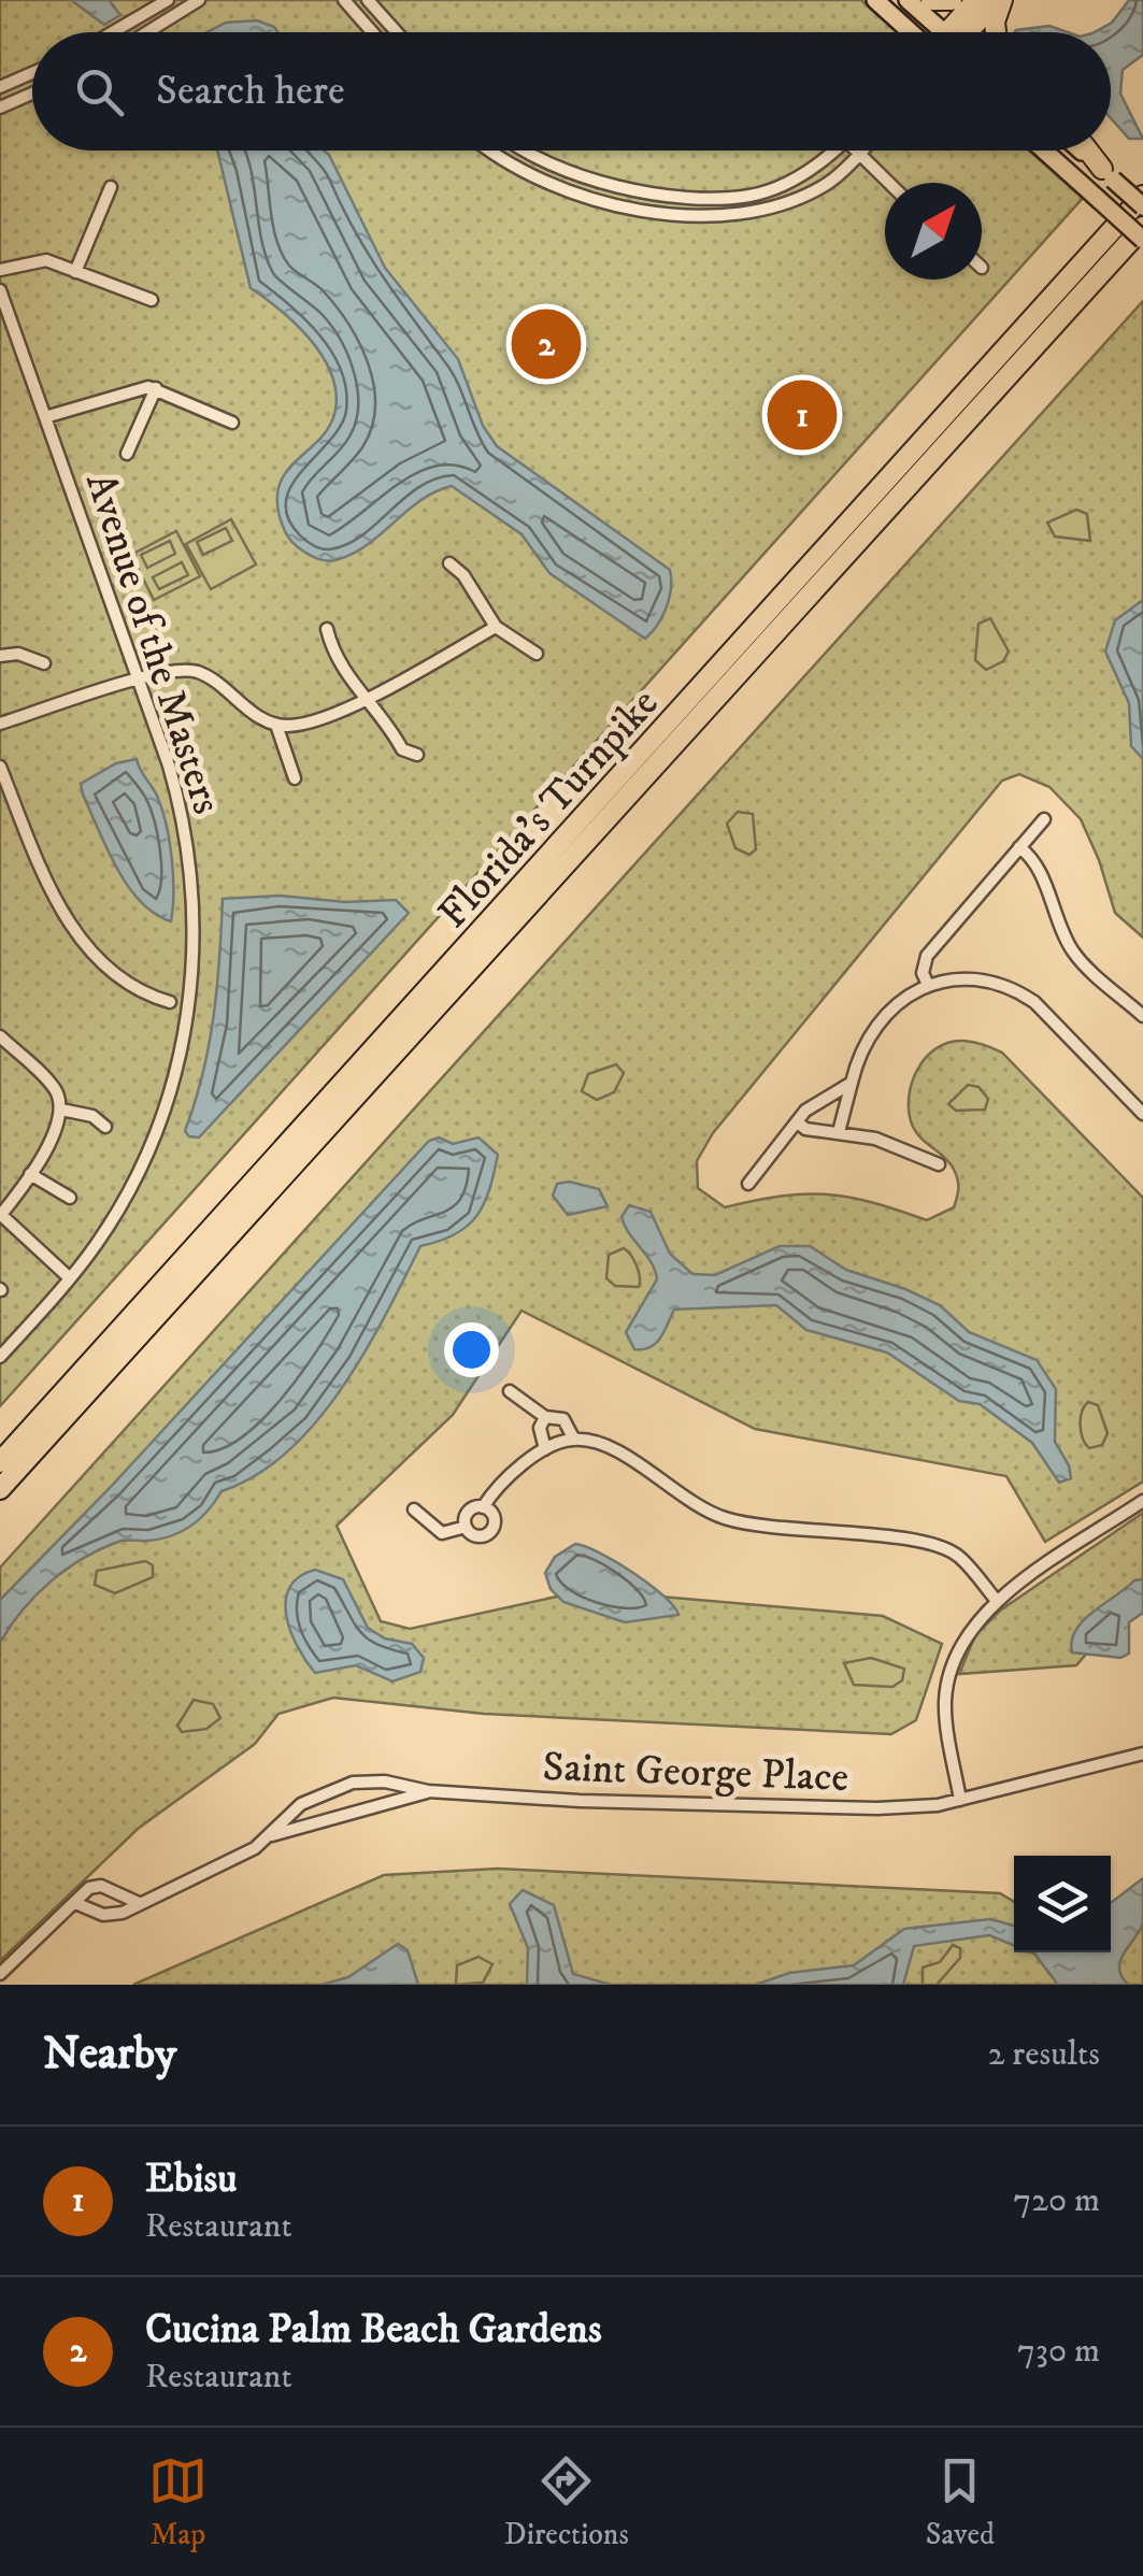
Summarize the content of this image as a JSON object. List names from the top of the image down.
{
  "streets": {
    "highway": ["Florida's Turnpike"],
    "street": ["Avenue of the Masters", "Saint George Place"]
  },
  "north": "top right",
  "page": {
    "search": "Search here",
    "pins": ["2", "1"],
    "heading": ["Nearby", "2 results"],
    "list": [
      {
        "mark": "1",
        "name": "Ebisu",
        "note": "Restaurant",
        "value": "720 m"
      },
      {
        "mark": "2",
        "name": "Cucina Palm Beach Gardens",
        "note": "Restaurant",
        "value": "730 m"
      }
    ],
    "nav": ["Map", "Directions", "Saved"]
  }
}
